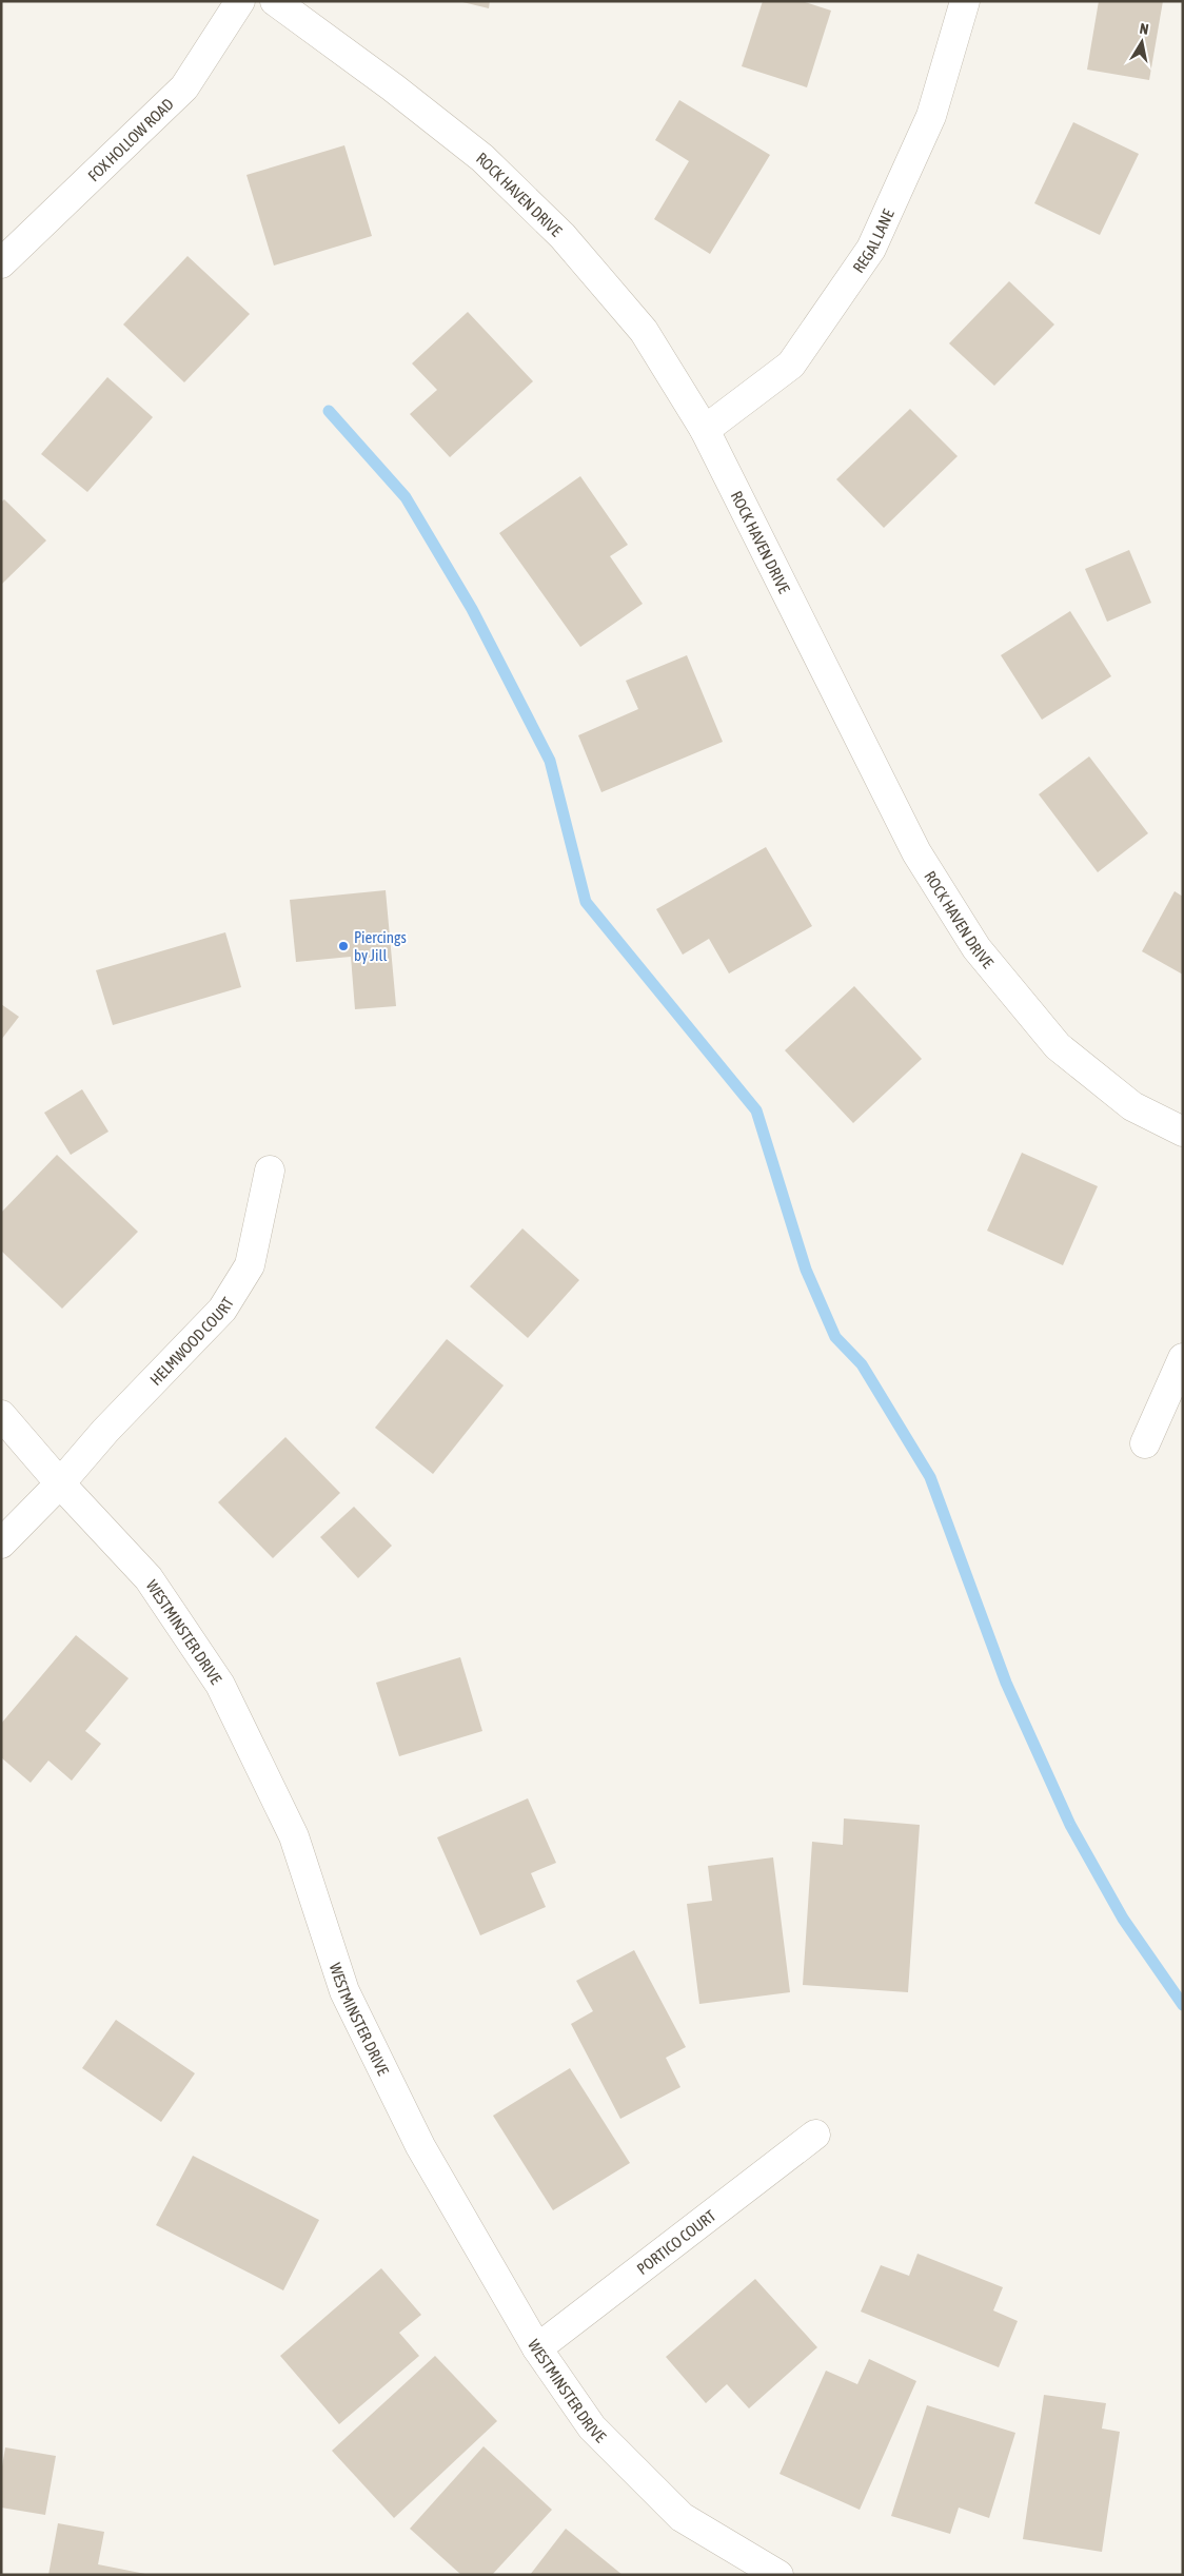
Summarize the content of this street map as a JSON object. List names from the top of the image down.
{
  "streets": {
    "street": [
      "FOX HOLLOW ROAD",
      "ROCK HAVEN DRIVE",
      "REGAL LANE",
      "HELMWOOD COURT",
      "WESTMINSTER DRIVE",
      "PORTICO COURT"
    ]
  },
  "crossings": [
    ["ROCK HAVEN DRIVE", "REGAL LANE"],
    ["HELMWOOD COURT", "WESTMINSTER DRIVE"],
    ["WESTMINSTER DRIVE", "PORTICO COURT"]
  ],
  "places": ["Piercings by Jill"],
  "north": "top"
}
